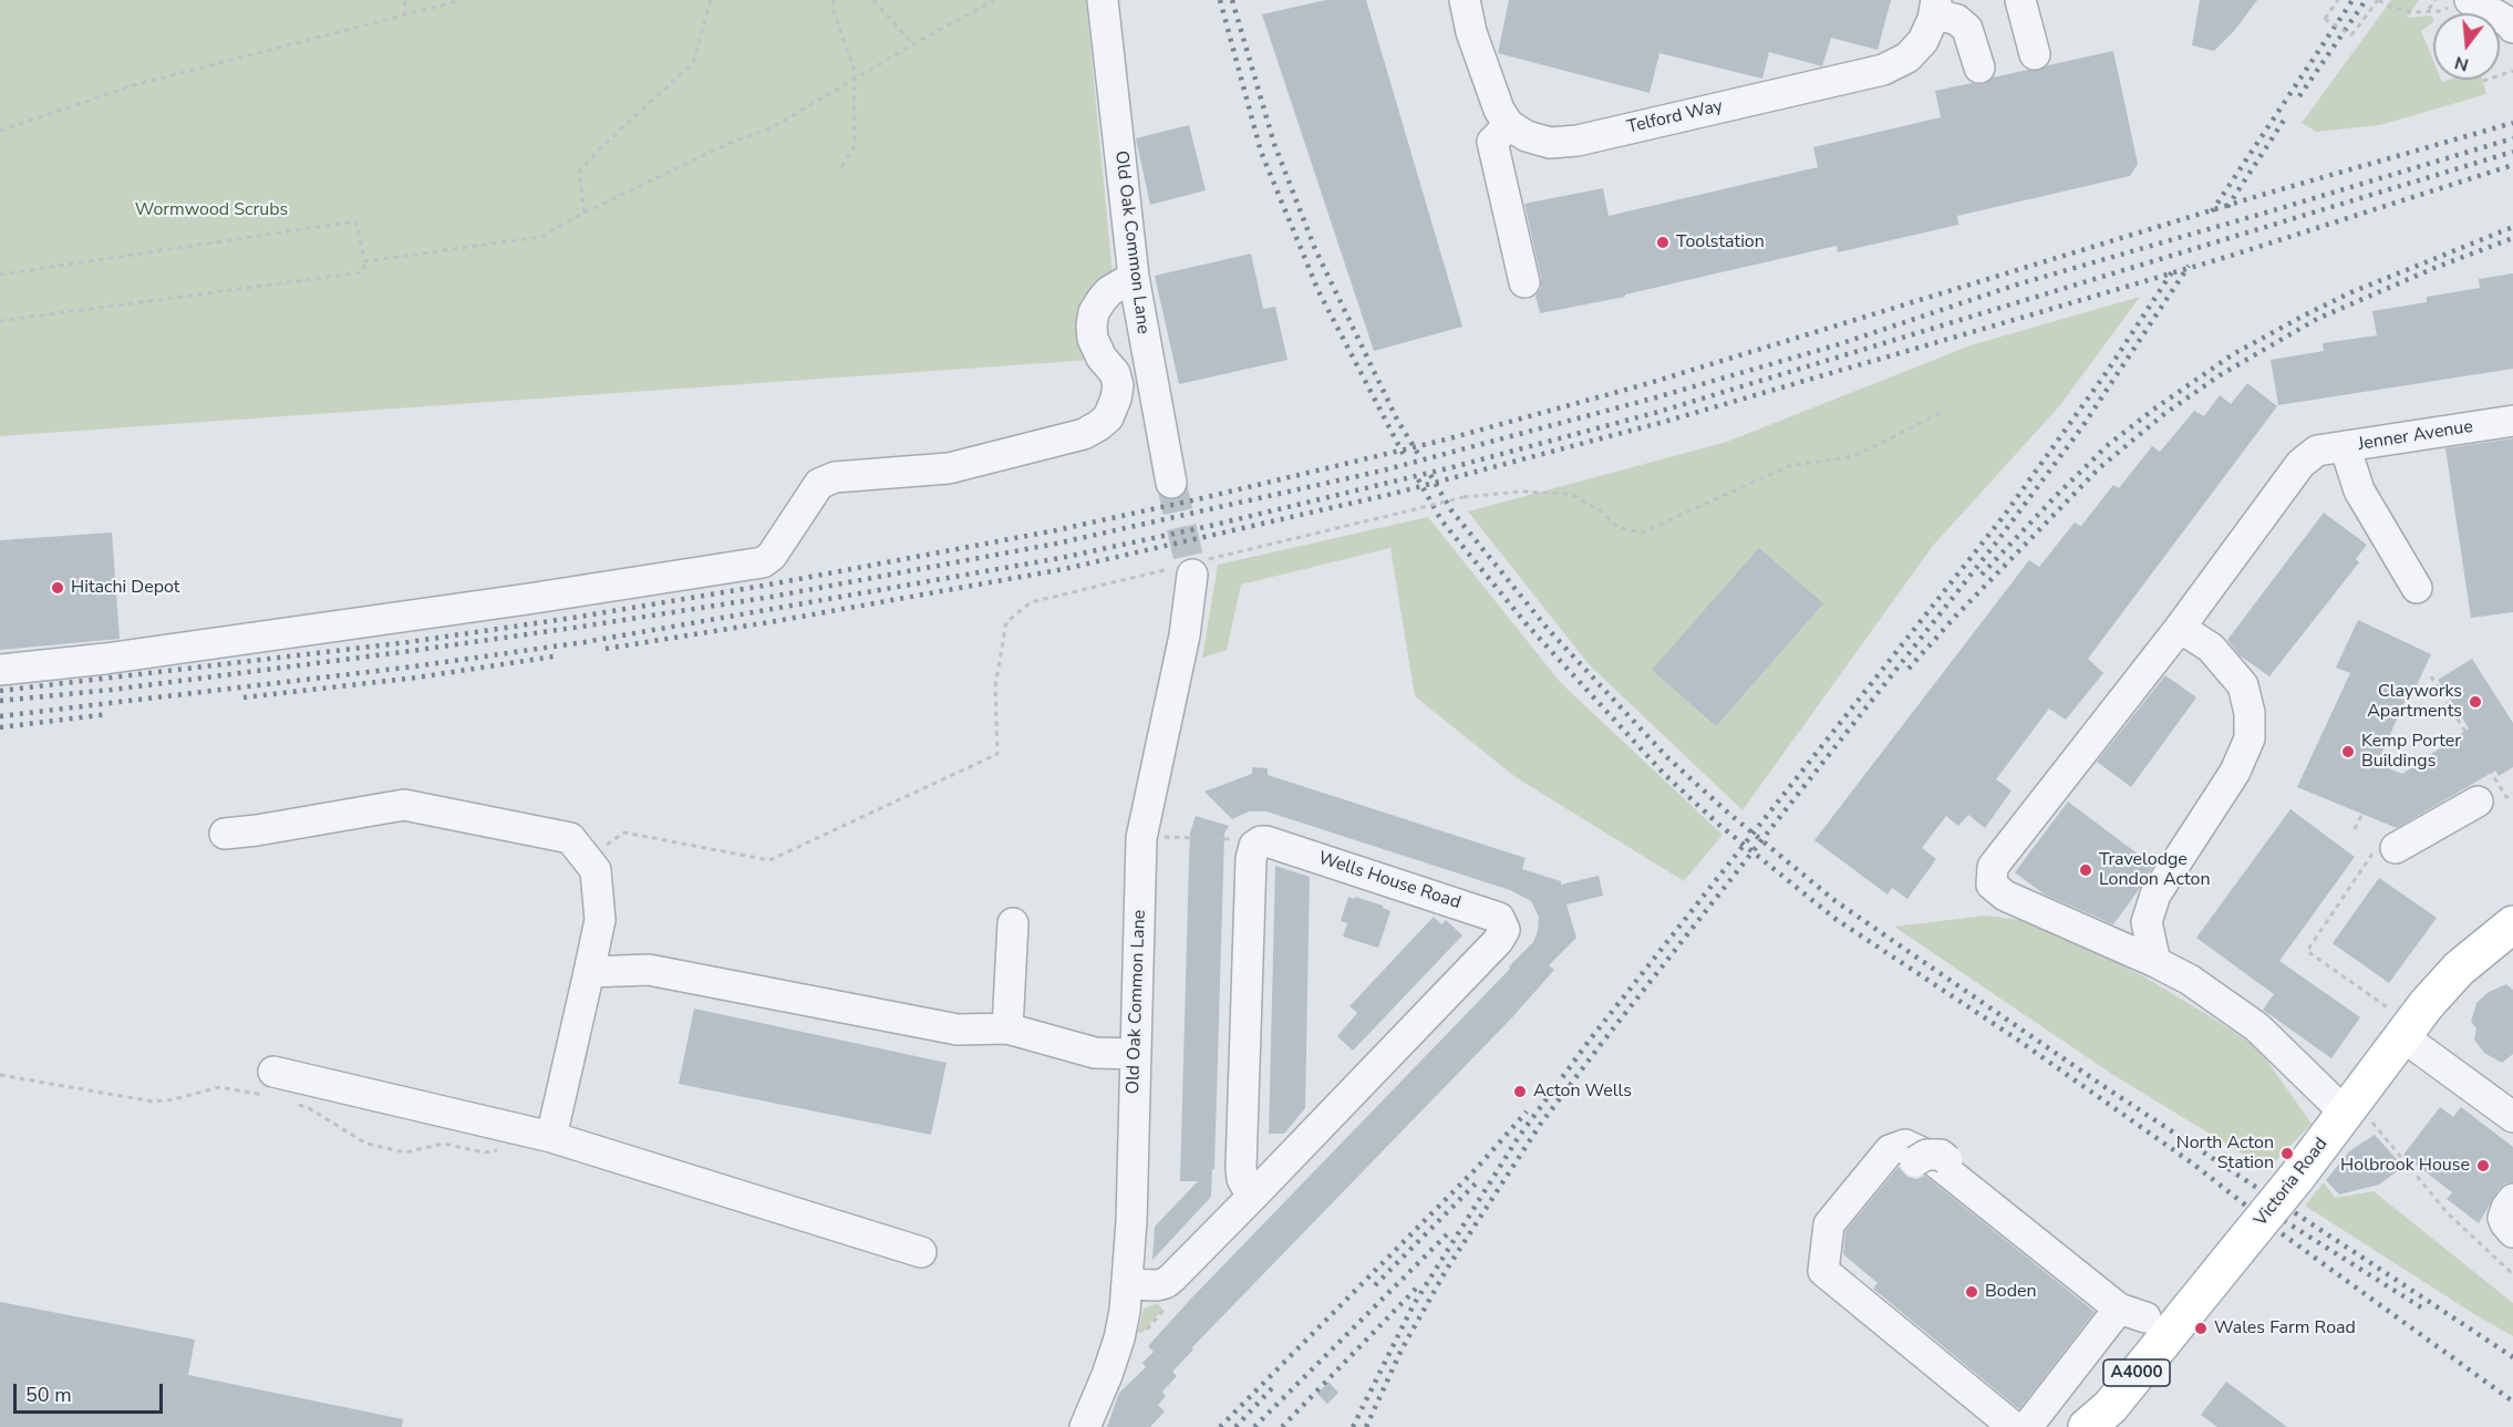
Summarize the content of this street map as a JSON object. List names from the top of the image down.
{
  "streets": {
    "main road": ["Victoria Road", "A4000"],
    "street": [
      "Telford Way",
      "Old Oak Common Lane",
      "Jenner Avenue",
      "Wells House Road"
    ]
  },
  "crossings": [
    ["Old Oak Common Lane", "Wells House Road"],
    ["Victoria Road", "A4000"]
  ],
  "parks": ["Wormwood Scrubs"],
  "places": [
    "Toolstation",
    "Hitachi Depot",
    "Clayworks Apartments",
    "Kemp Porter Buildings",
    "Travelodge London Acton",
    "Acton Wells",
    "North Acton Station",
    "Holbrook House",
    "Boden",
    "Wales Farm Road"
  ],
  "scale_bar": "50 m",
  "north": "bottom"
}
